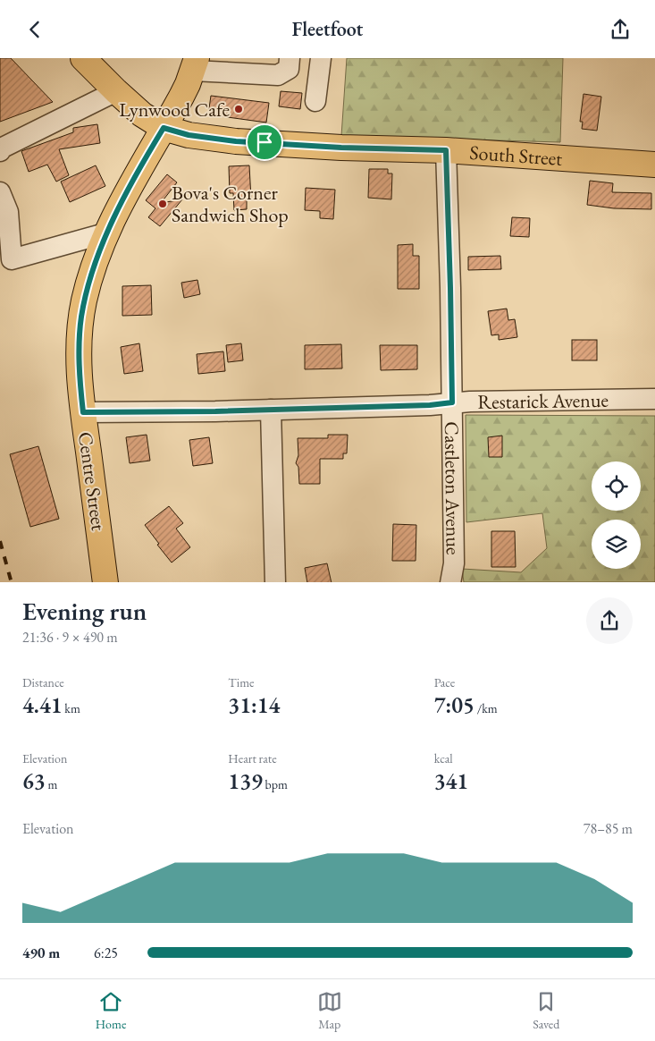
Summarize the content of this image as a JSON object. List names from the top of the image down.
{
  "streets": {
    "main road": ["South Street", "Centre Street"],
    "street": ["Restarick Avenue", "Castleton Avenue"]
  },
  "crossings": [
    ["South Street", "Centre Street"],
    ["South Street", "Castleton Avenue"],
    ["Restarick Avenue", "Centre Street"],
    ["Restarick Avenue", "Castleton Avenue"]
  ],
  "places": ["Lynwood Cafe", "Bova's Corner Sandwich Shop"],
  "page": {
    "header": "Fleetfoot",
    "heading": ["Evening run", "21:36 · 9 × 490 m"],
    "stats": [
      ["Distance", "4.41 km"],
      ["Time", "31:14"],
      ["Pace", "7:05 /km"],
      ["Elevation", "63 m"],
      ["Heart rate", "139 bpm"],
      ["kcal", "341"]
    ],
    "chart": ["Elevation", "78–85 m"],
    "list": [
      {
        "name": "490 m",
        "note": "6:25"
      }
    ],
    "tabs": ["Home", "Map", "Saved"]
  }
}
